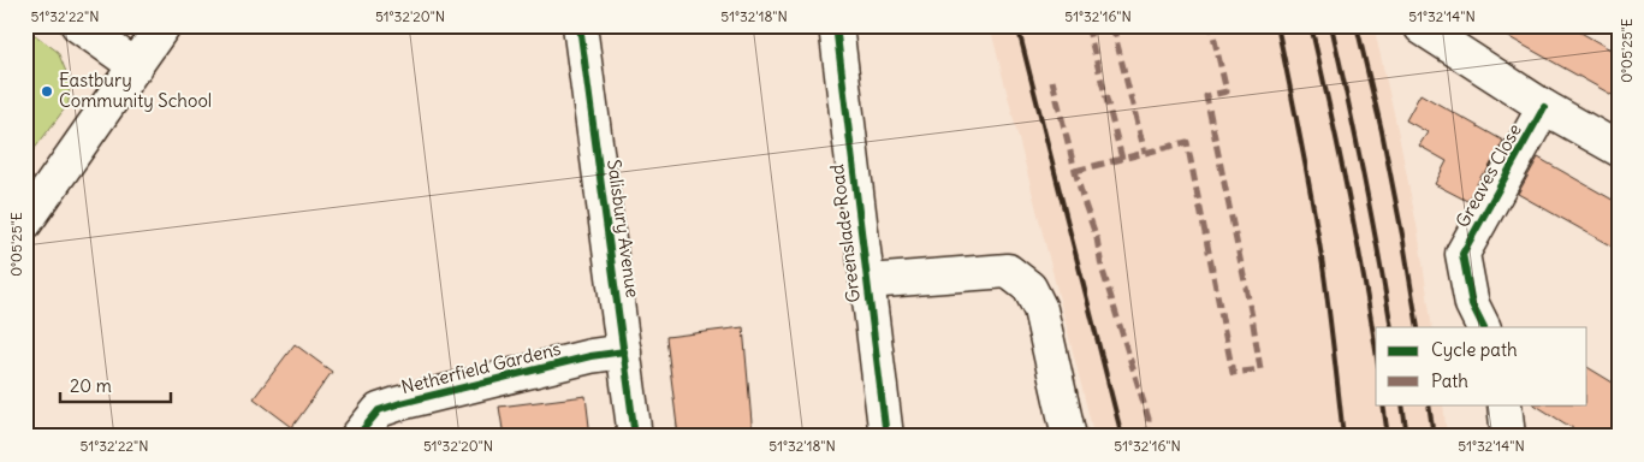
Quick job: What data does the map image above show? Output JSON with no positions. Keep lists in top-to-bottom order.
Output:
{
  "streets": {
    "street": [
      "Greaves Close",
      "Salisbury Avenue",
      "Greenslade Road",
      "Netherfield Gardens"
    ]
  },
  "crossings": [
    ["Salisbury Avenue", "Netherfield Gardens"]
  ],
  "places": ["Eastbury Community School"],
  "legend": ["Cycle path", "Path"],
  "scale_bar": "20 m",
  "coordinates": [
    "51°32'22\"N",
    "51°32'20\"N",
    "51°32'18\"N",
    "51°32'16\"N",
    "51°32'14\"N",
    "0°05'25\"E"
  ]
}
